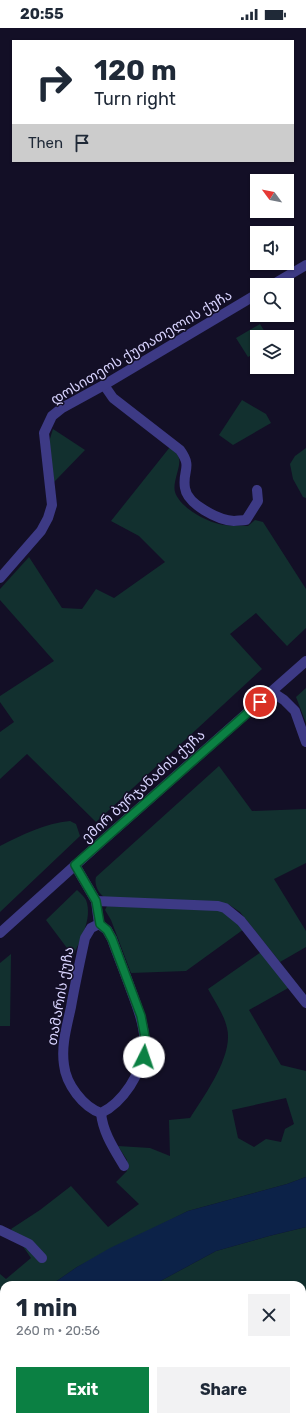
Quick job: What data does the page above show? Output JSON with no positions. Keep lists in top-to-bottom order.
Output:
{
  "streets": {
    "street": ["დოსითეოს ქუთათელის ქუჩა", "ემირ ბურჯანაძის ქუჩა", "თამარის ქუჩა"]
  },
  "north": "top left",
  "page": {
    "status": "20:55",
    "turn": ["120 m", "Turn right"],
    "then": "Then",
    "heading": ["1 min", "260 m · 20:56"],
    "buttons": ["Exit", "Share"]
  }
}
